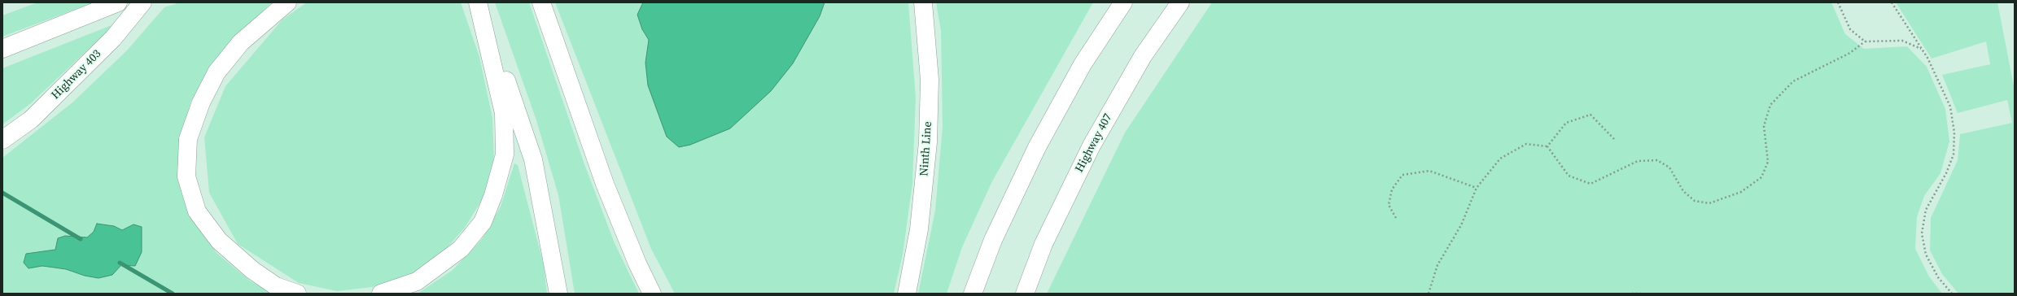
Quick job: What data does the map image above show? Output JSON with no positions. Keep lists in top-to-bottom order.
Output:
{
  "streets": {
    "main road": ["Highway 403", "Highway 407", "Ninth Line"]
  }
}
